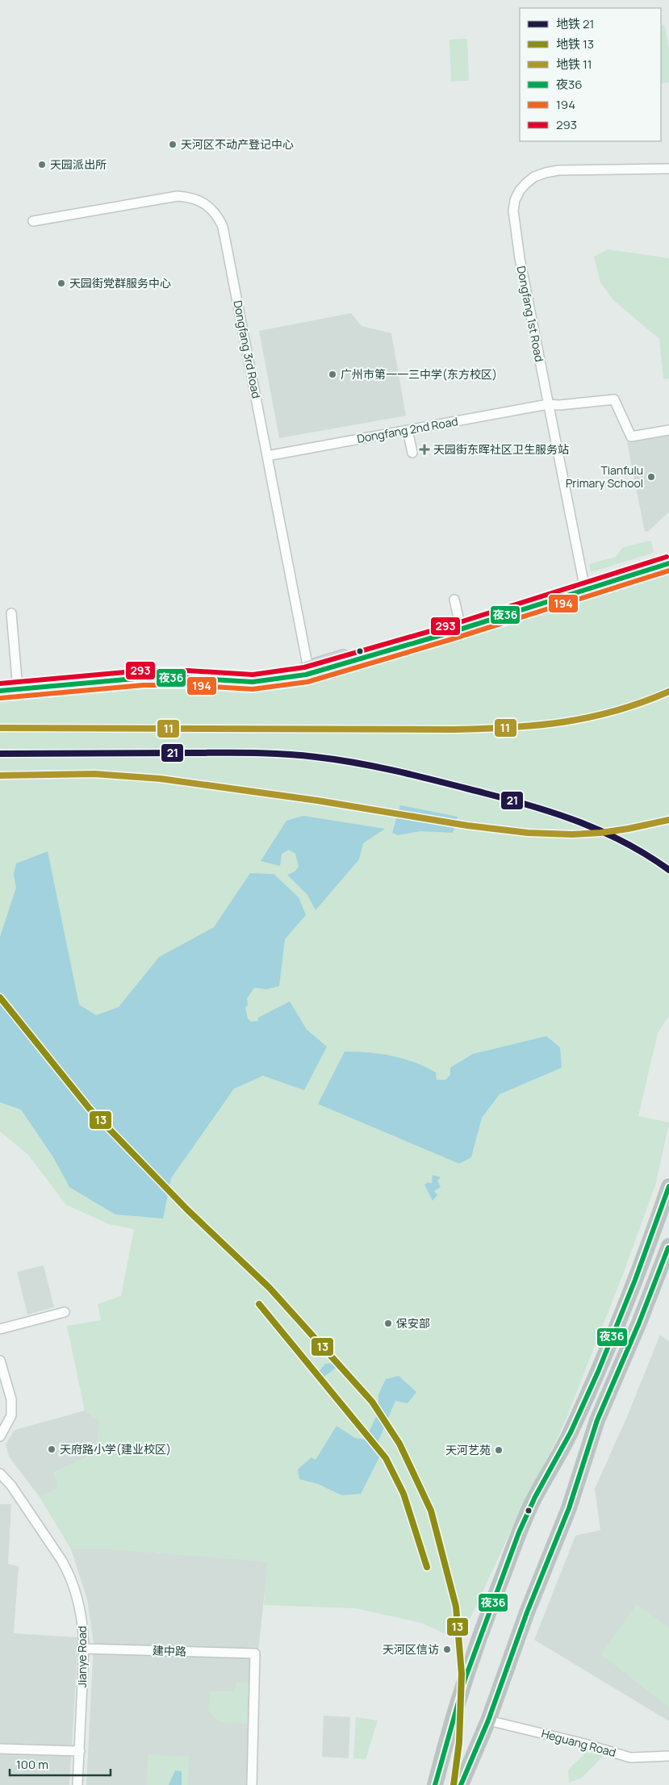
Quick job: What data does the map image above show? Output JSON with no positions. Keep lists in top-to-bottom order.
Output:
{
  "streets": {
    "street": [
      "Dongfang 1st Road",
      "Dongfang 3rd Road",
      "Dongfang 2nd Road",
      "建中路",
      "Jianye Road",
      "Heguang Road"
    ]
  },
  "crossings": [
    ["Dongfang 1st Road", "Dongfang 2nd Road"],
    ["Dongfang 3rd Road", "Dongfang 2nd Road"],
    ["建中路", "Jianye Road"]
  ],
  "places": {
    "other": [
      "天河区不动产登记中心",
      "天园派出所",
      "天园街党群服务中心",
      "广州市第一一三中学(东方校区)",
      "Tianfulu Primary School",
      "保安部",
      "天府路小学(建业校区)",
      "天河艺苑",
      "天河区信访"
    ],
    "health": ["天园街东晖社区卫生服务站"]
  },
  "lines": [
    "transit line 293",
    "transit line 夜36",
    "transit line 194",
    "metro line 11",
    "metro line 21",
    "metro line 13"
  ],
  "legend": [
    "地铁 21",
    "地铁 13",
    "地铁 11",
    "夜36",
    "194",
    "293"
  ],
  "scale_bar": "100 m"
}
